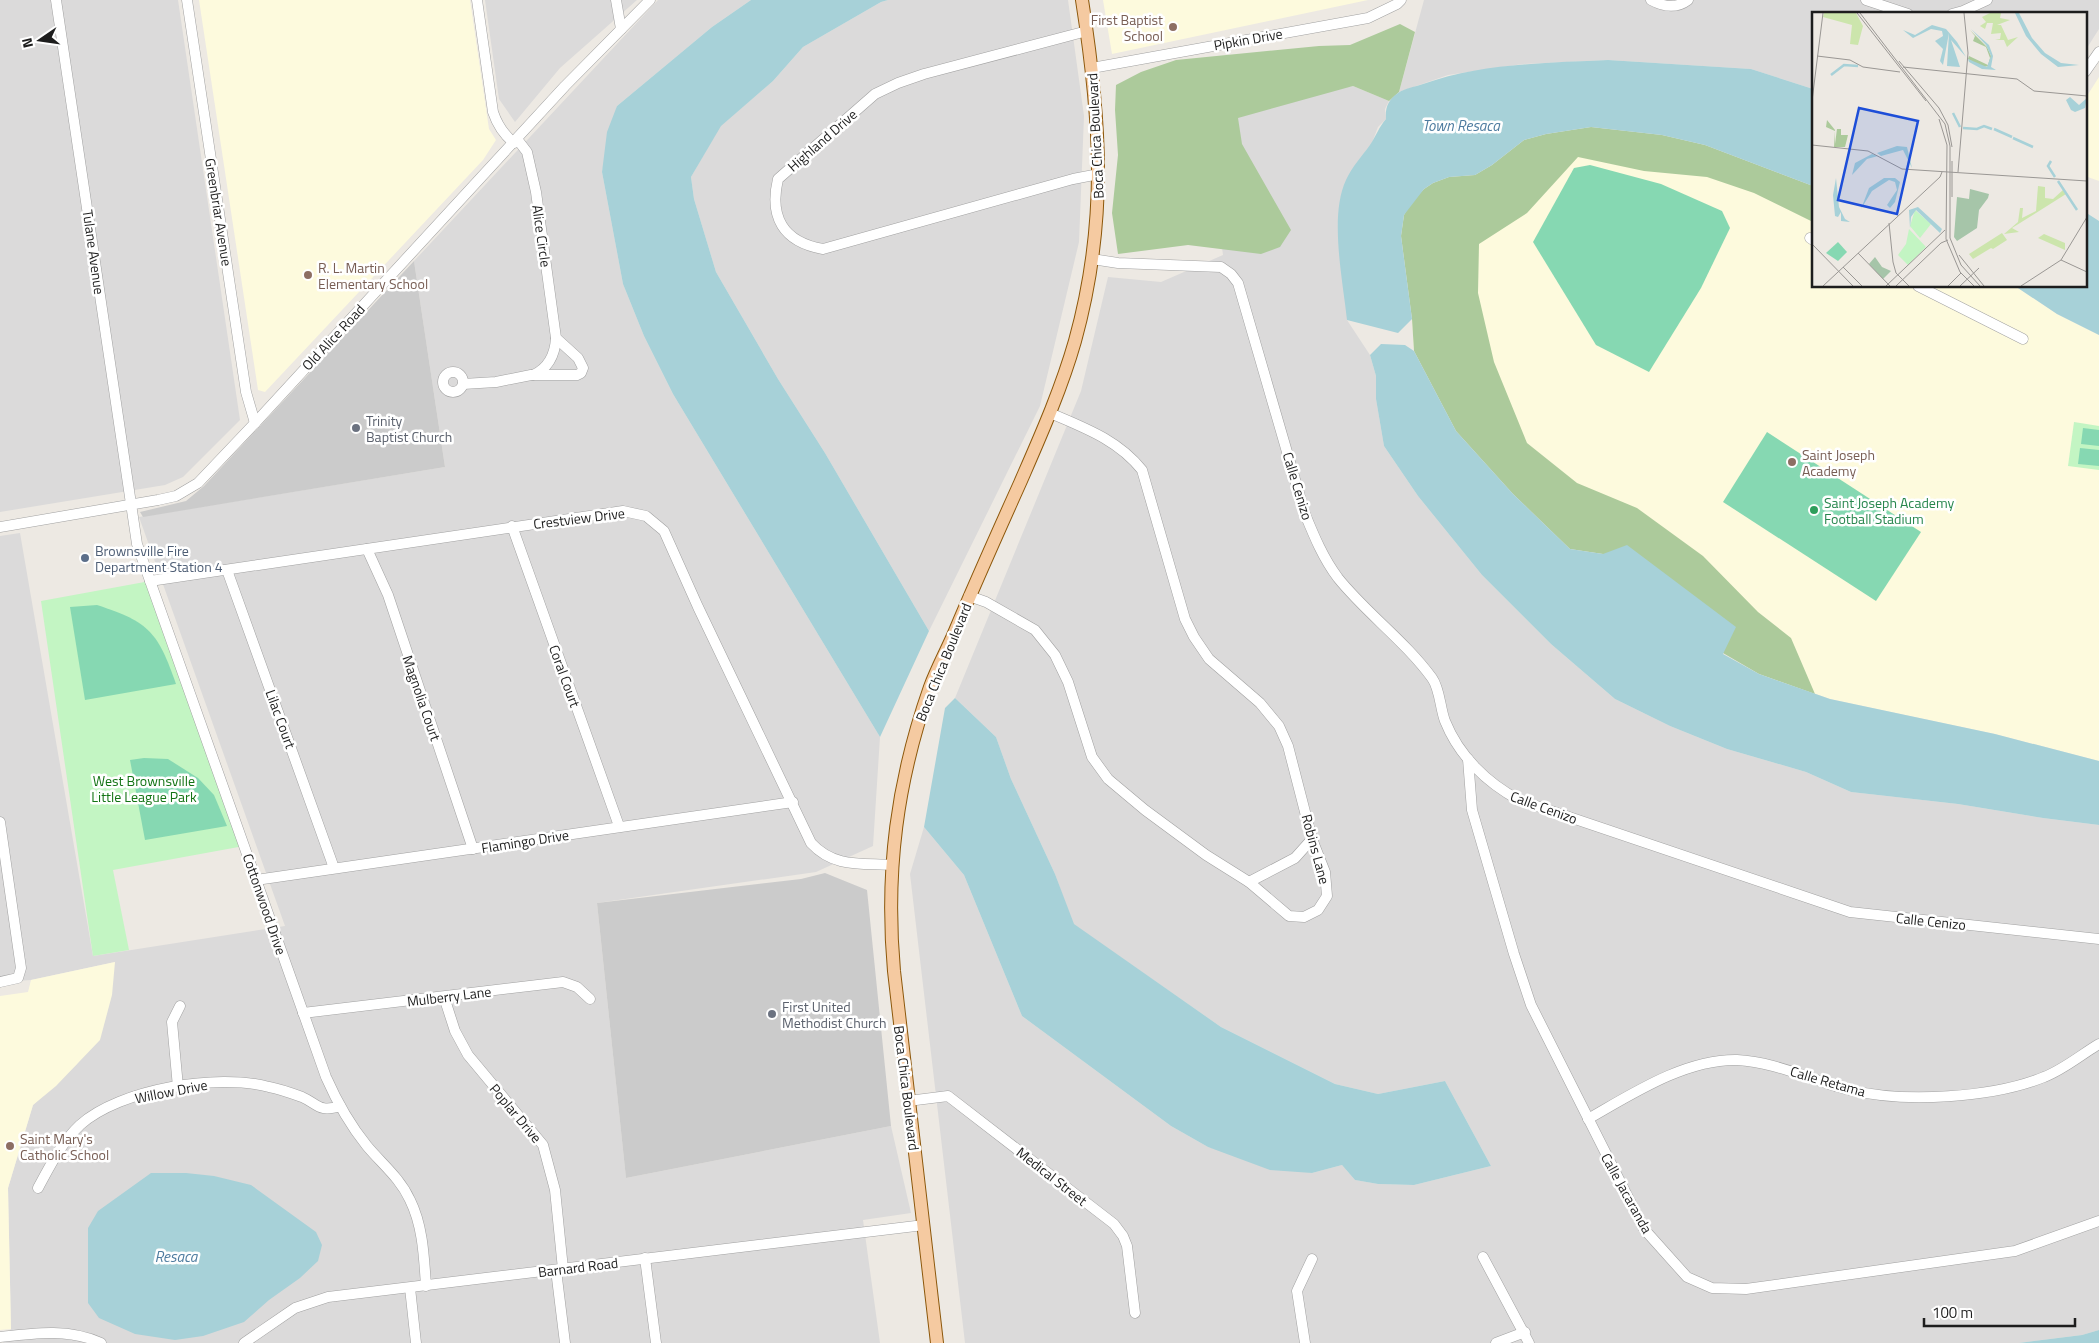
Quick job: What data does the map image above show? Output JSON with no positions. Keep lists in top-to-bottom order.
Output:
{
  "streets": {
    "main road": ["Boca Chica Boulevard"],
    "street": [
      "Pipkin Drive",
      "Highland Drive",
      "Greenbriar Avenue",
      "Alice Circle",
      "Tulane Avenue",
      "Old Alice Road",
      "Calle Cenizo",
      "Crestview Drive",
      "Coral Court",
      "Magnolia Court",
      "Lilac Court",
      "Flamingo Drive",
      "Robins Lane",
      "Cottonwood Drive",
      "Mulberry Lane",
      "Calle Retama",
      "Willow Drive",
      "Poplar Drive",
      "Medical Street",
      "Calle Jacaranda",
      "Barnard Road"
    ]
  },
  "crossings": [
    ["Pipkin Drive", "Boca Chica Boulevard"],
    ["Boca Chica Boulevard", "Highland Drive"],
    ["Boca Chica Boulevard", "Calle Cenizo"],
    ["Boca Chica Boulevard", "Crestview Drive"],
    ["Boca Chica Boulevard", "Robins Lane"],
    ["Boca Chica Boulevard", "Medical Street"],
    ["Boca Chica Boulevard", "Barnard Road"],
    ["Greenbriar Avenue", "Old Alice Road"],
    ["Alice Circle", "Old Alice Road"],
    ["Tulane Avenue", "Old Alice Road"],
    ["Tulane Avenue", "Cottonwood Drive"],
    ["Old Alice Road", "Cottonwood Drive"],
    ["Calle Cenizo", "Calle Jacaranda"],
    ["Crestview Drive", "Coral Court"],
    ["Crestview Drive", "Magnolia Court"],
    ["Crestview Drive", "Lilac Court"],
    ["Crestview Drive", "Flamingo Drive"],
    ["Crestview Drive", "Cottonwood Drive"],
    ["Coral Court", "Flamingo Drive"],
    ["Magnolia Court", "Flamingo Drive"],
    ["Lilac Court", "Flamingo Drive"],
    ["Flamingo Drive", "Cottonwood Drive"],
    ["Cottonwood Drive", "Mulberry Lane"],
    ["Cottonwood Drive", "Willow Drive"],
    ["Cottonwood Drive", "Barnard Road"],
    ["Mulberry Lane", "Poplar Drive"],
    ["Calle Retama", "Calle Jacaranda"],
    ["Poplar Drive", "Barnard Road"]
  ],
  "water": ["Town Resaca", "Resaca"],
  "parks": ["West Brownsville Little League Park"],
  "places": [
    "First Baptist School",
    "R. L. Martin Elementary School",
    "Trinity Baptist Church",
    "Saint Joseph Academy",
    "Saint Joseph Academy Football Stadium",
    "Brownsville Fire Department Station 4",
    "First United Methodist Church",
    "Saint Mary's Catholic School"
  ],
  "scale_bar": "100 m",
  "north": "left"
}
